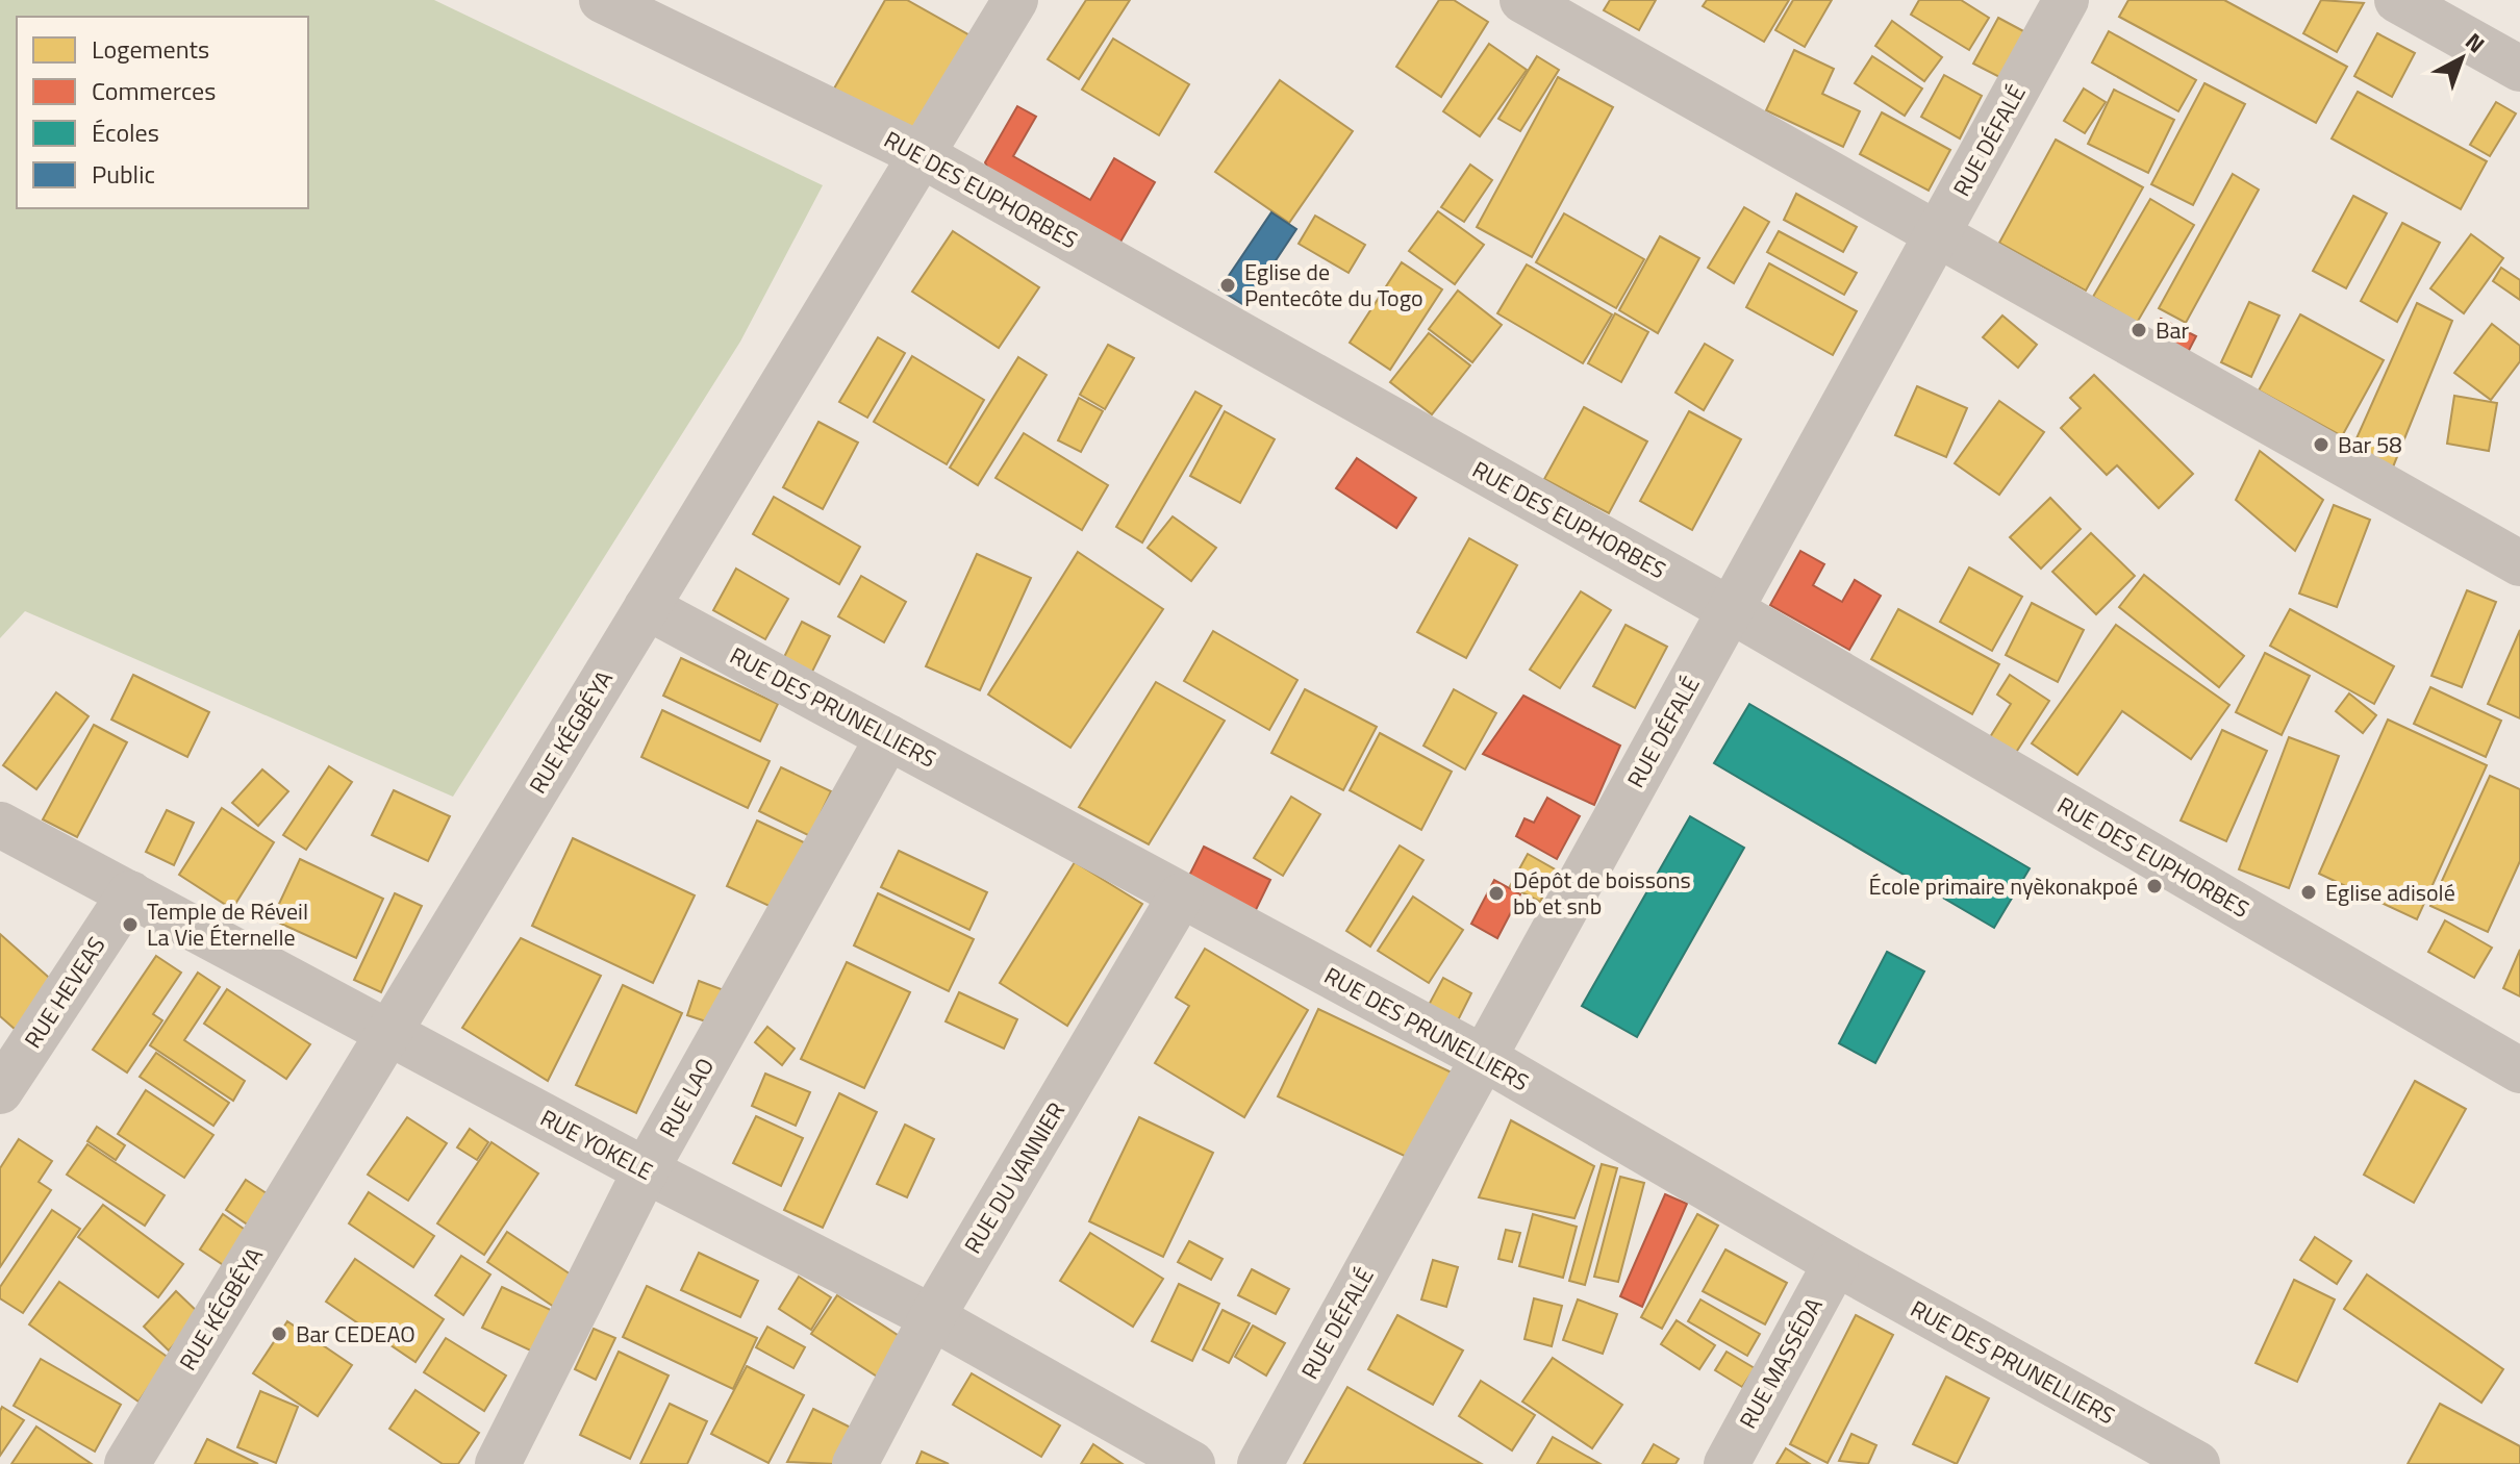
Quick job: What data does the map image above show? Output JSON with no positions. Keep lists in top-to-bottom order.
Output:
{
  "streets": {
    "street": [
      "RUE DÉFALÉ",
      "RUE DES EUPHORBES",
      "RUE DES PRUNELLIERS",
      "RUE KÉGBÉYA",
      "RUE HEVEAS",
      "RUE LAO",
      "RUE YOKELE",
      "RUE DU VANNIER",
      "RUE MASSÉDA"
    ]
  },
  "crossings": [
    ["RUE DÉFALÉ", "RUE DES EUPHORBES"],
    ["RUE DÉFALÉ", "RUE DES PRUNELLIERS"],
    ["RUE DES EUPHORBES", "RUE KÉGBÉYA"],
    ["RUE DES PRUNELLIERS", "RUE KÉGBÉYA"],
    ["RUE DES PRUNELLIERS", "RUE LAO"],
    ["RUE DES PRUNELLIERS", "RUE DU VANNIER"],
    ["RUE DES PRUNELLIERS", "RUE MASSÉDA"],
    ["RUE KÉGBÉYA", "RUE YOKELE"],
    ["RUE HEVEAS", "RUE YOKELE"],
    ["RUE LAO", "RUE YOKELE"],
    ["RUE YOKELE", "RUE DU VANNIER"]
  ],
  "places": [
    "Eglise de Pentecôte du Togo",
    "Bar",
    "Bar 58",
    "École primaire nyèkonakpoé",
    "Eglise adisolé",
    "Dépôt de boissons bb et snb",
    "Temple de Réveil La Vie Éternelle",
    "Bar CEDEAO"
  ],
  "legend": [
    "Logements",
    "Commerces",
    "Écoles",
    "Public"
  ],
  "north": "top right"
}
